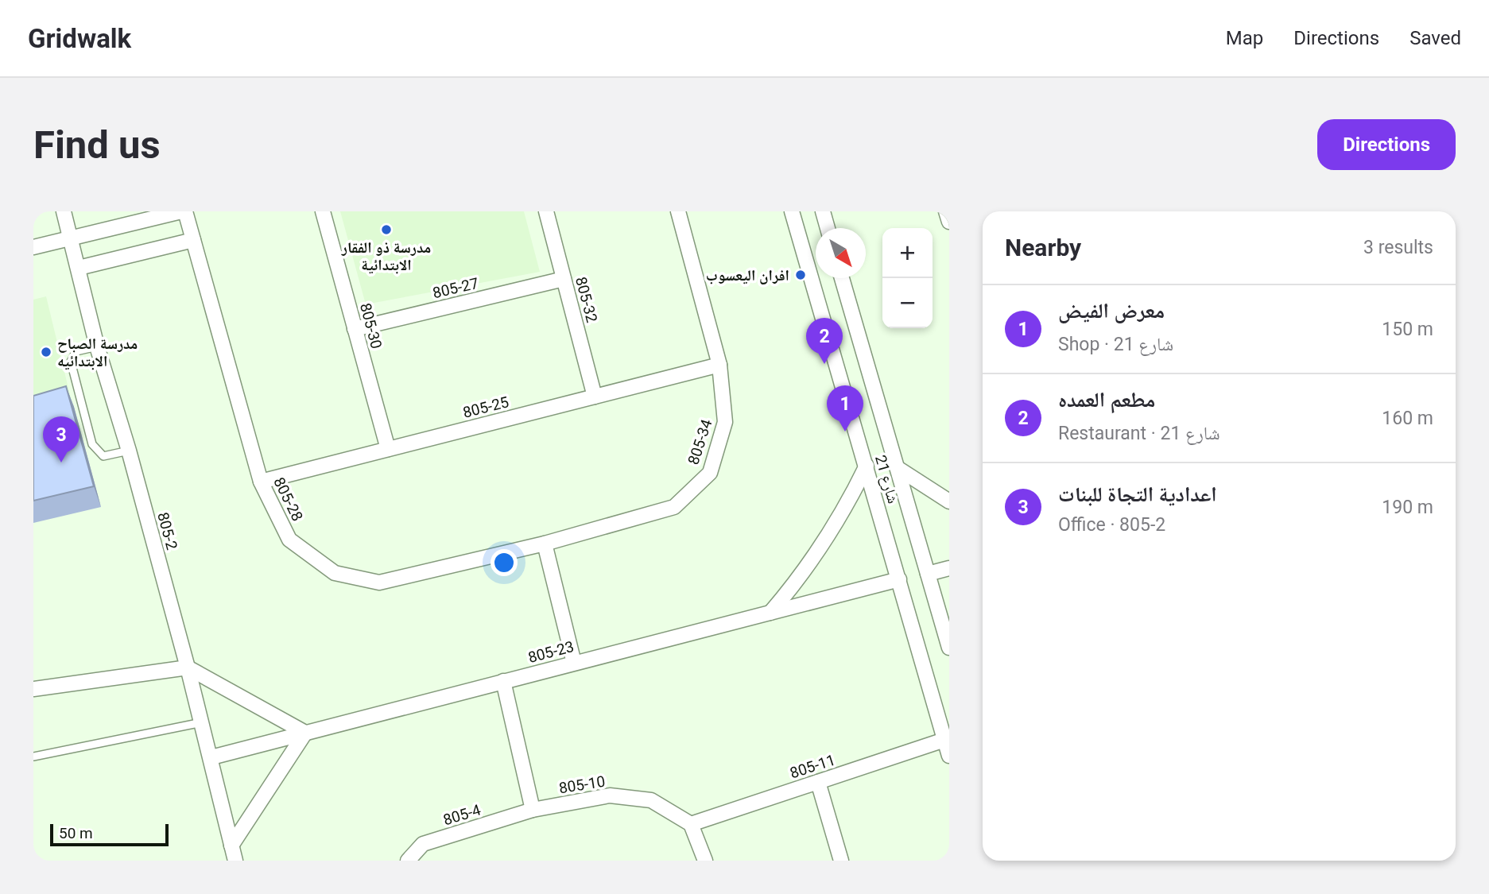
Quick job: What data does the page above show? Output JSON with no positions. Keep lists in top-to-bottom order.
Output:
{
  "streets": {
    "street": [
      "805-27",
      "805-32",
      "805-30",
      "805-25",
      "805-34",
      "شارع 21",
      "805-28",
      "805-2",
      "805-23",
      "805-11",
      "805-10",
      "805-4"
    ]
  },
  "crossings": [
    ["805-27", "805-32"],
    ["805-27", "805-30"],
    ["805-32", "805-25"],
    ["805-30", "805-25"],
    ["805-25", "805-34"],
    ["805-25", "805-28"],
    ["805-34", "805-28"],
    ["شارع 21", "805-23"],
    ["شارع 21", "805-11"],
    ["805-2", "805-23"],
    ["805-11", "805-10"],
    ["805-10", "805-4"]
  ],
  "places": ["مدرسة ذو الفقار الابتدائية", "افران اليعسوب", "مدرسة الصباح الابتدائيه"],
  "scale_bar": "50 m",
  "north": "bottom right",
  "page": {
    "header": "Gridwalk",
    "nav": ["Map", "Directions", "Saved"],
    "buttons": "Directions",
    "title": "Find us",
    "heading": ["Nearby", "3 results"],
    "map_buttons": ["+", "−"],
    "list": [
      {
        "mark": "1",
        "name": "معرض الفيض",
        "note": "Shop · شارع 21",
        "value": "150 m"
      },
      {
        "mark": "2",
        "name": "مطعم العمده",
        "note": "Restaurant · شارع 21",
        "value": "160 m"
      },
      {
        "mark": "3",
        "name": "اعدادية التجاة للبنات",
        "note": "Office · 805-2",
        "value": "190 m"
      }
    ],
    "pins": ["2", "1", "3"],
    "scale": "50 m"
  }
}
